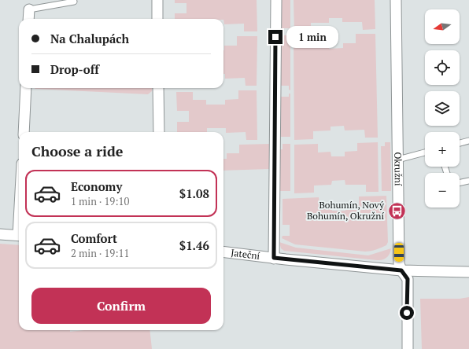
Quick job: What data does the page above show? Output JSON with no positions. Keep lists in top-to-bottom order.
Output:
{
  "streets": {
    "street": ["Okružní", "Jateční"]
  },
  "crossings": [
    ["Okružní", "Jateční"]
  ],
  "places": {
    "bus stop": ["Bohumín, Nový Bohumín, Okružní"]
  },
  "north": "left",
  "page": {
    "map_buttons": ["+", "−"],
    "banner": ["Na Chalupách", "Drop-off"],
    "bubble": "1 min",
    "heading": "Choose a ride",
    "list": [
      {
        "name": "Economy",
        "note": "1 min · 19:10",
        "value": "$1.08"
      },
      {
        "name": "Comfort",
        "note": "2 min · 19:11",
        "value": "$1.46"
      }
    ],
    "buttons": "Confirm"
  }
}
